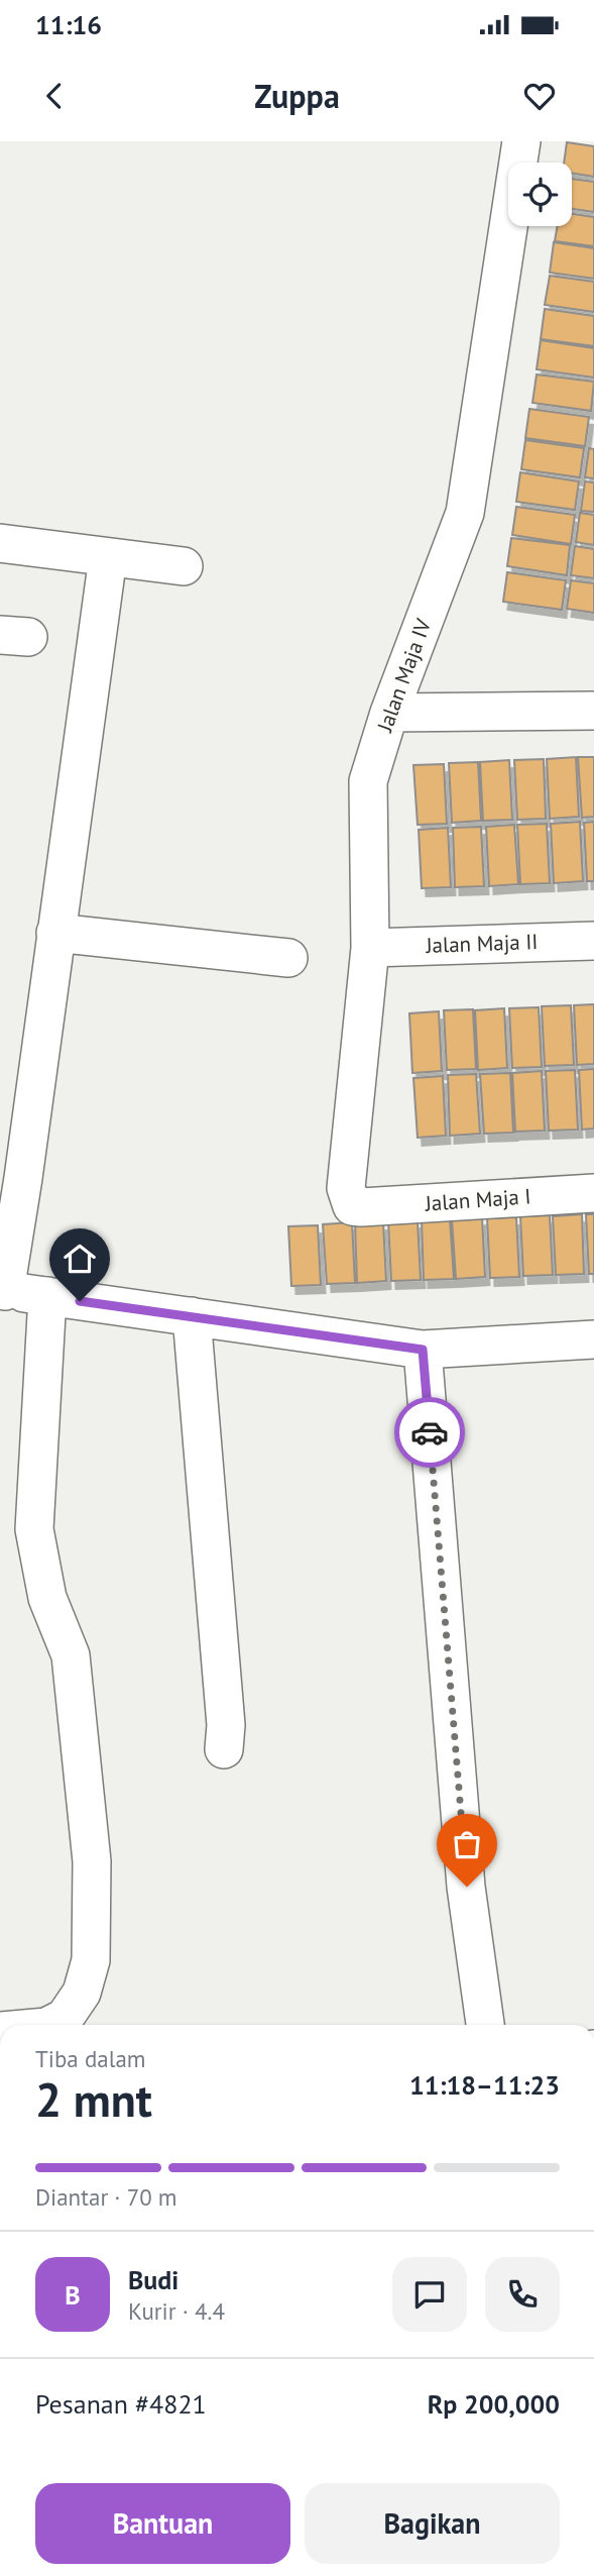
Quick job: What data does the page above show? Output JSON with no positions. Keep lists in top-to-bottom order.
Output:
{
  "streets": {
    "street": ["Jalan Maja IV", "Jalan Maja II", "Jalan Maja I"]
  },
  "crossings": [
    ["Jalan Maja IV", "Jalan Maja II"],
    ["Jalan Maja IV", "Jalan Maja I"]
  ],
  "page": {
    "status": "11:16",
    "header": "Zuppa",
    "heading": ["2 mnt", "Tiba dalam", "11:18–11:23"],
    "panel": [
      "Budi",
      "Kurir · 4.4",
      "Pesanan #4821",
      "Rp 200,000"
    ],
    "bar": "Diantar · 70 m",
    "round": "B",
    "buttons": ["Bantuan", "Bagikan"]
  }
}
